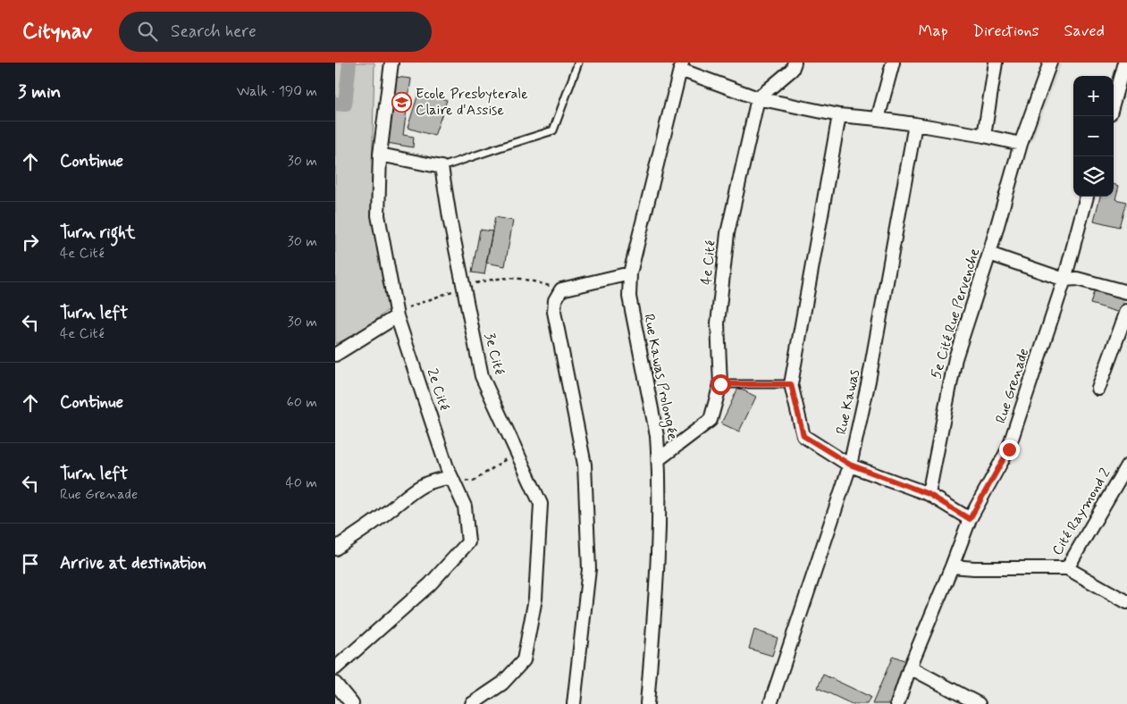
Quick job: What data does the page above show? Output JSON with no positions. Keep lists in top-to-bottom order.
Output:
{
  "streets": {
    "street": [
      "4e Cité",
      "5e Cité Rue Pervenche",
      "3e Cité",
      "Rue Kawas Prolongée",
      "Rue Grenade",
      "2e Cité",
      "Rue Kawas",
      "Cité Raymond 2"
    ]
  },
  "crossings": [
    ["4e Cité", "Rue Kawas Prolongée"],
    ["Rue Grenade", "Cité Raymond 2"]
  ],
  "places": {
    "school or university": ["Ecole Presbyterale Claire d'Assise"]
  },
  "page": {
    "header": "Citynav",
    "search": "Search here",
    "nav": ["Map", "Directions", "Saved"],
    "heading": ["3 min", "Walk · 190 m"],
    "map_buttons": ["+", "−"],
    "list": [
      ["Continue", "30 m"],
      ["Turn right", "4e Cité", "30 m"],
      ["Turn left", "4e Cité", "30 m"],
      ["Continue", "60 m"],
      ["Turn left", "Rue Grenade", "40 m"],
      "Arrive at destination"
    ]
  }
}
